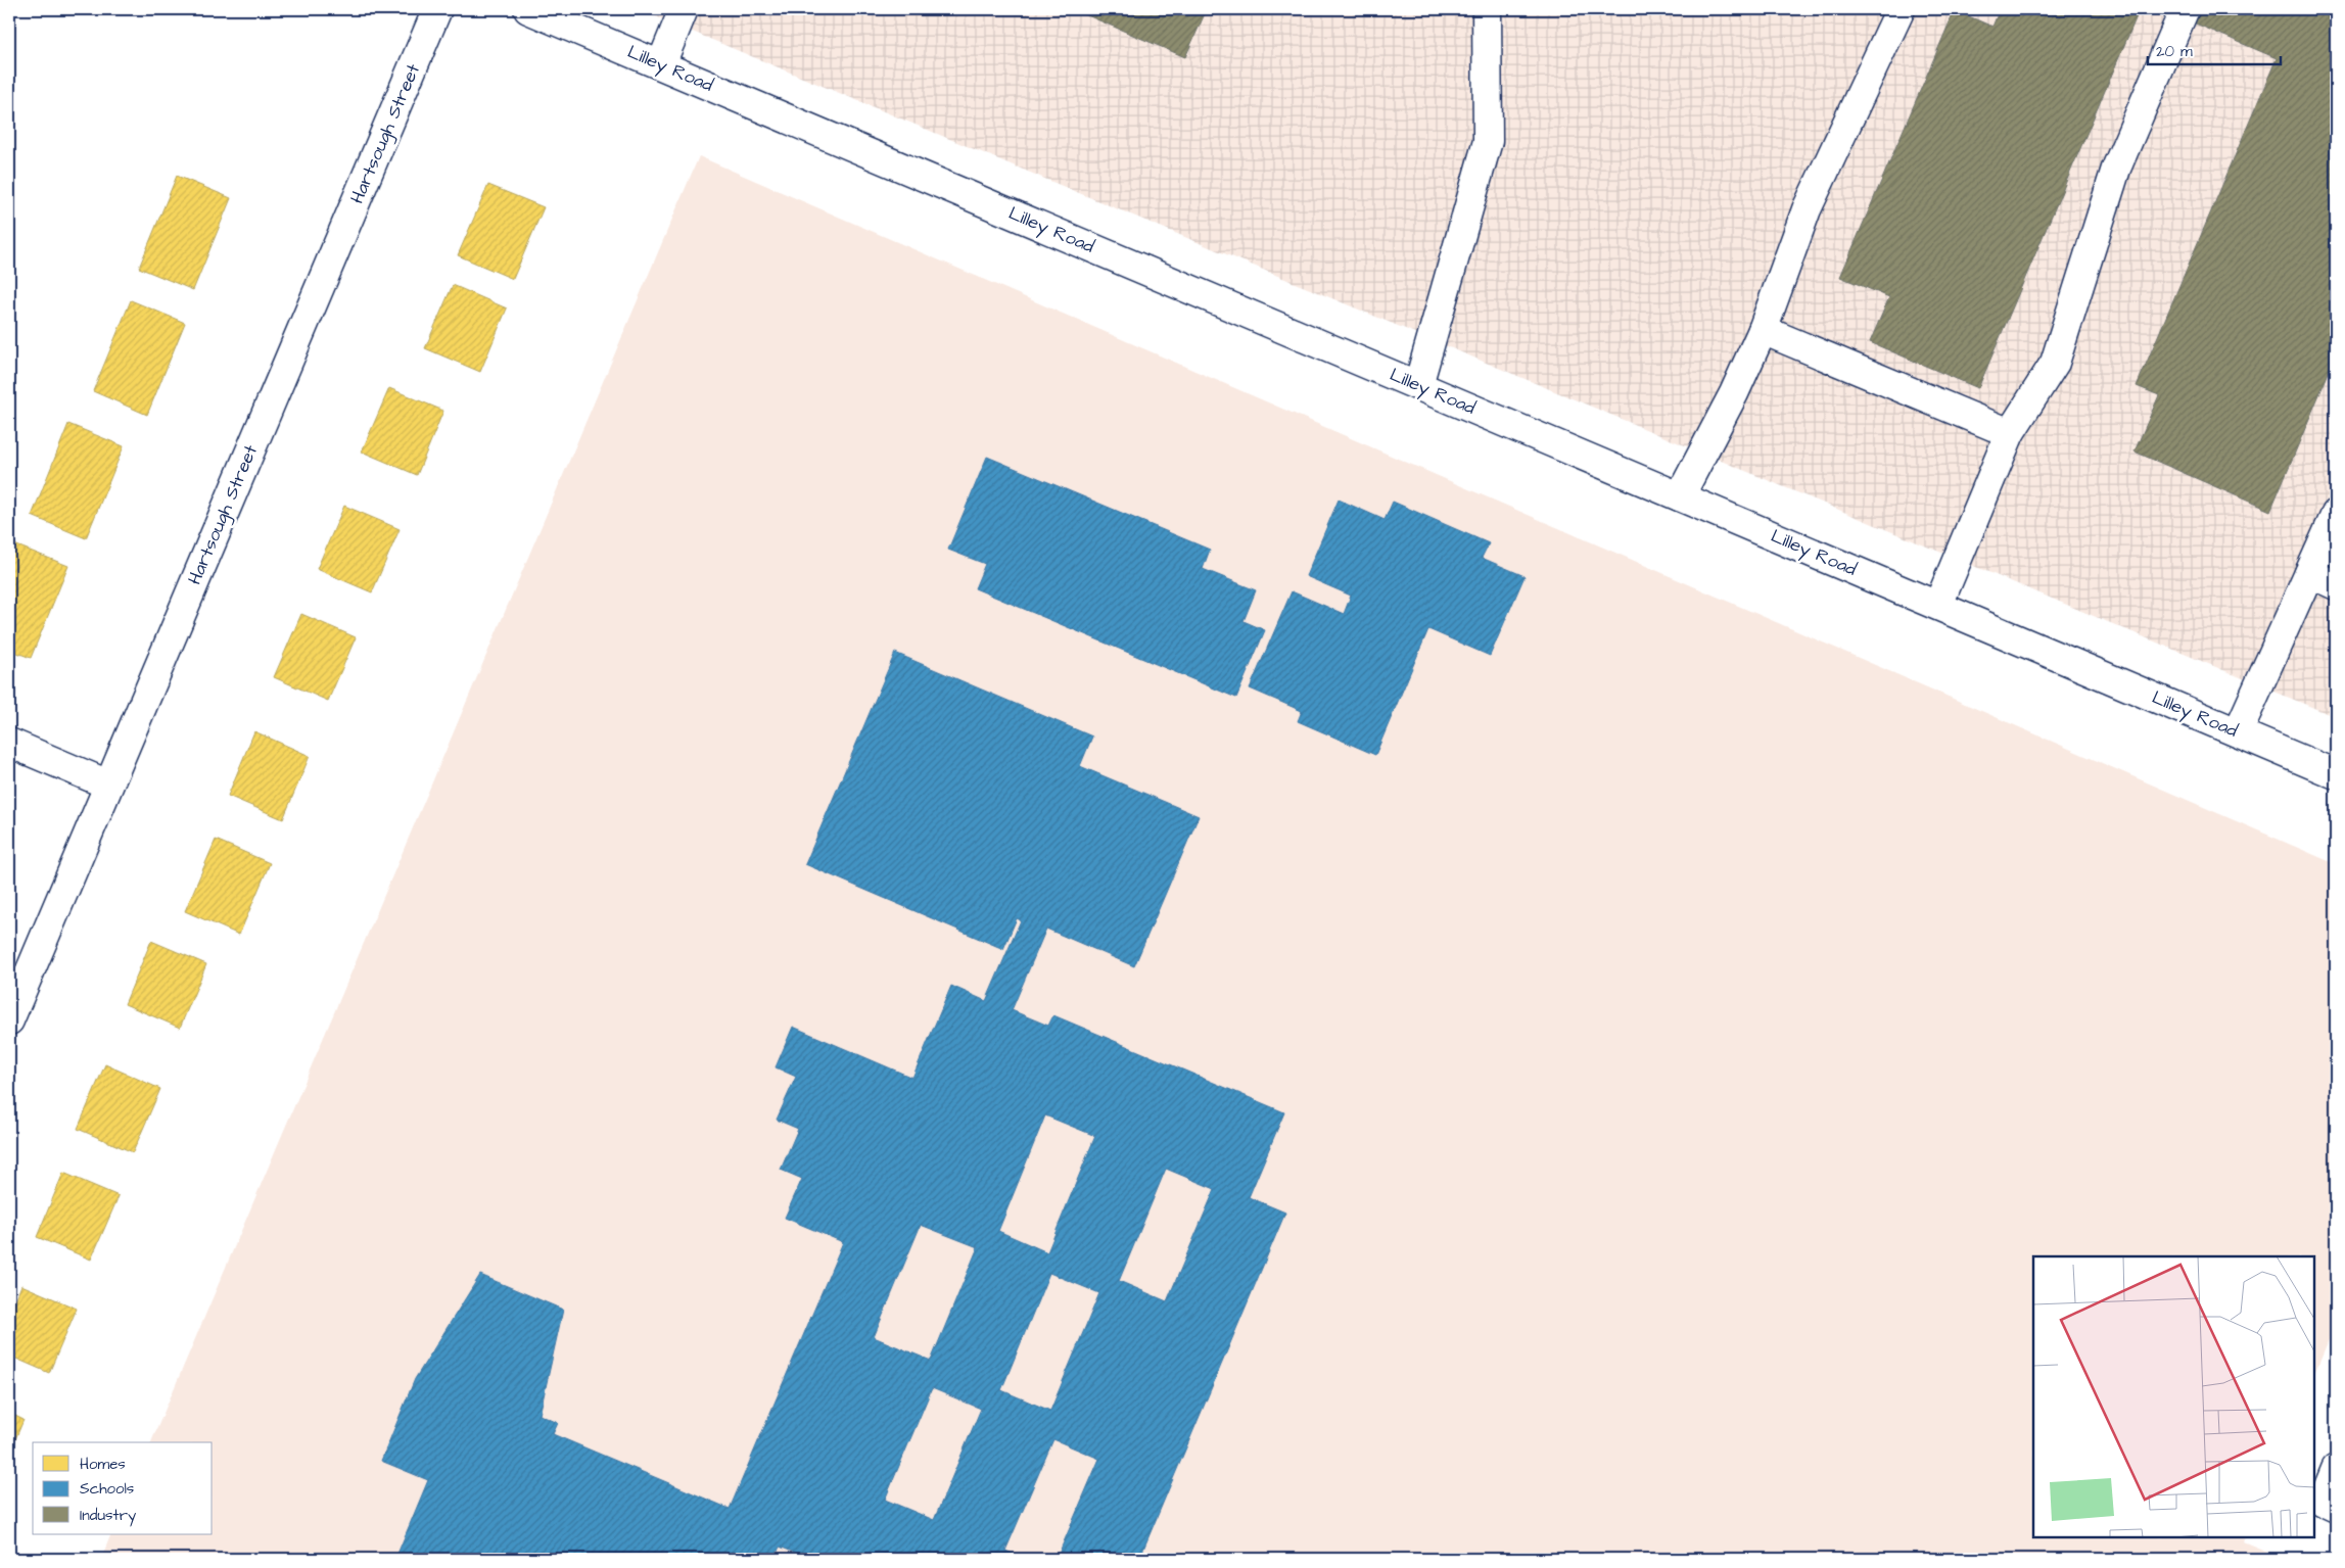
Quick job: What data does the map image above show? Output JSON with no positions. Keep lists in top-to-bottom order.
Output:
{
  "streets": {
    "street": ["Lilley Road", "Hartsough Street"]
  },
  "legend": ["Homes", "Schools", "Industry"],
  "scale_bar": "20 m"
}
